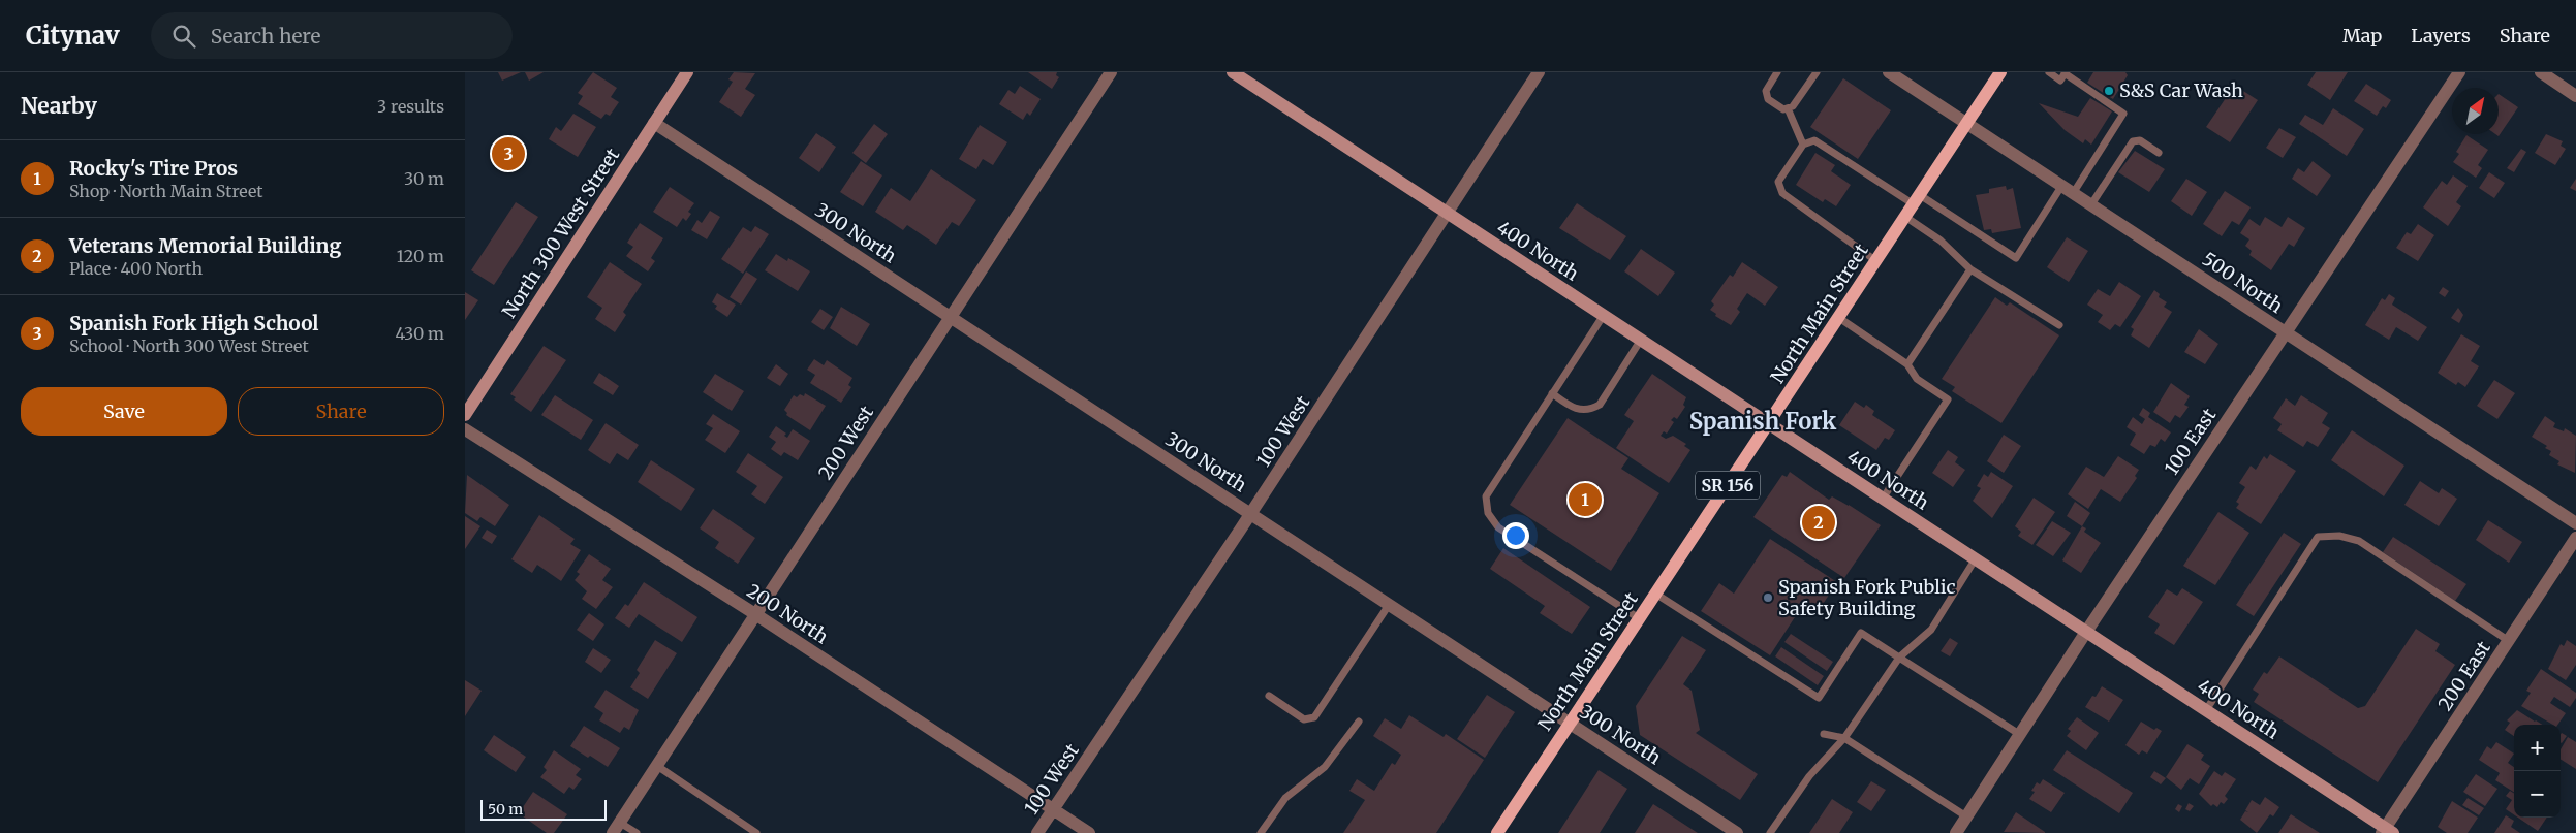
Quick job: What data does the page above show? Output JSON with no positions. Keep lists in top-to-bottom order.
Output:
{
  "streets": {
    "main road": [
      "North 300 West Street",
      "400 North",
      "North Main Street",
      "SR 156"
    ],
    "street": [
      "300 North",
      "500 North",
      "100 West",
      "100 East",
      "200 West",
      "200 North",
      "200 East"
    ]
  },
  "crossings": [
    ["North 300 West Street", "300 North"],
    ["300 North", "North Main Street"],
    ["300 North", "100 West"],
    ["300 North", "200 West"],
    ["400 North", "North Main Street"],
    ["400 North", "100 West"],
    ["400 North", "100 East"],
    ["400 North", "200 East"],
    ["500 North", "North Main Street"],
    ["500 North", "100 East"],
    ["100 West", "200 North"],
    ["200 West", "200 North"]
  ],
  "districts": ["Spanish Fork"],
  "places": ["S&S Car Wash", "Spanish Fork Public Safety Building"],
  "scale_bar": "50 m",
  "north": "top right",
  "page": {
    "header": "Citynav",
    "search": "Search here",
    "nav": ["Map", "Layers", "Share"],
    "heading": ["Nearby", "3 results"],
    "pins": ["3", "1", "2"],
    "list": [
      {
        "mark": "1",
        "name": "Rocky's Tire Pros",
        "note": "Shop · North Main Street",
        "value": "30 m"
      },
      {
        "mark": "2",
        "name": "Veterans Memorial Building",
        "note": "Place · 400 North",
        "value": "120 m"
      },
      {
        "mark": "3",
        "name": "Spanish Fork High School",
        "note": "School · North 300 West Street",
        "value": "430 m"
      }
    ],
    "buttons": ["Save", "Share"],
    "map_buttons": ["+", "−"],
    "scale": "50 m"
  }
}
